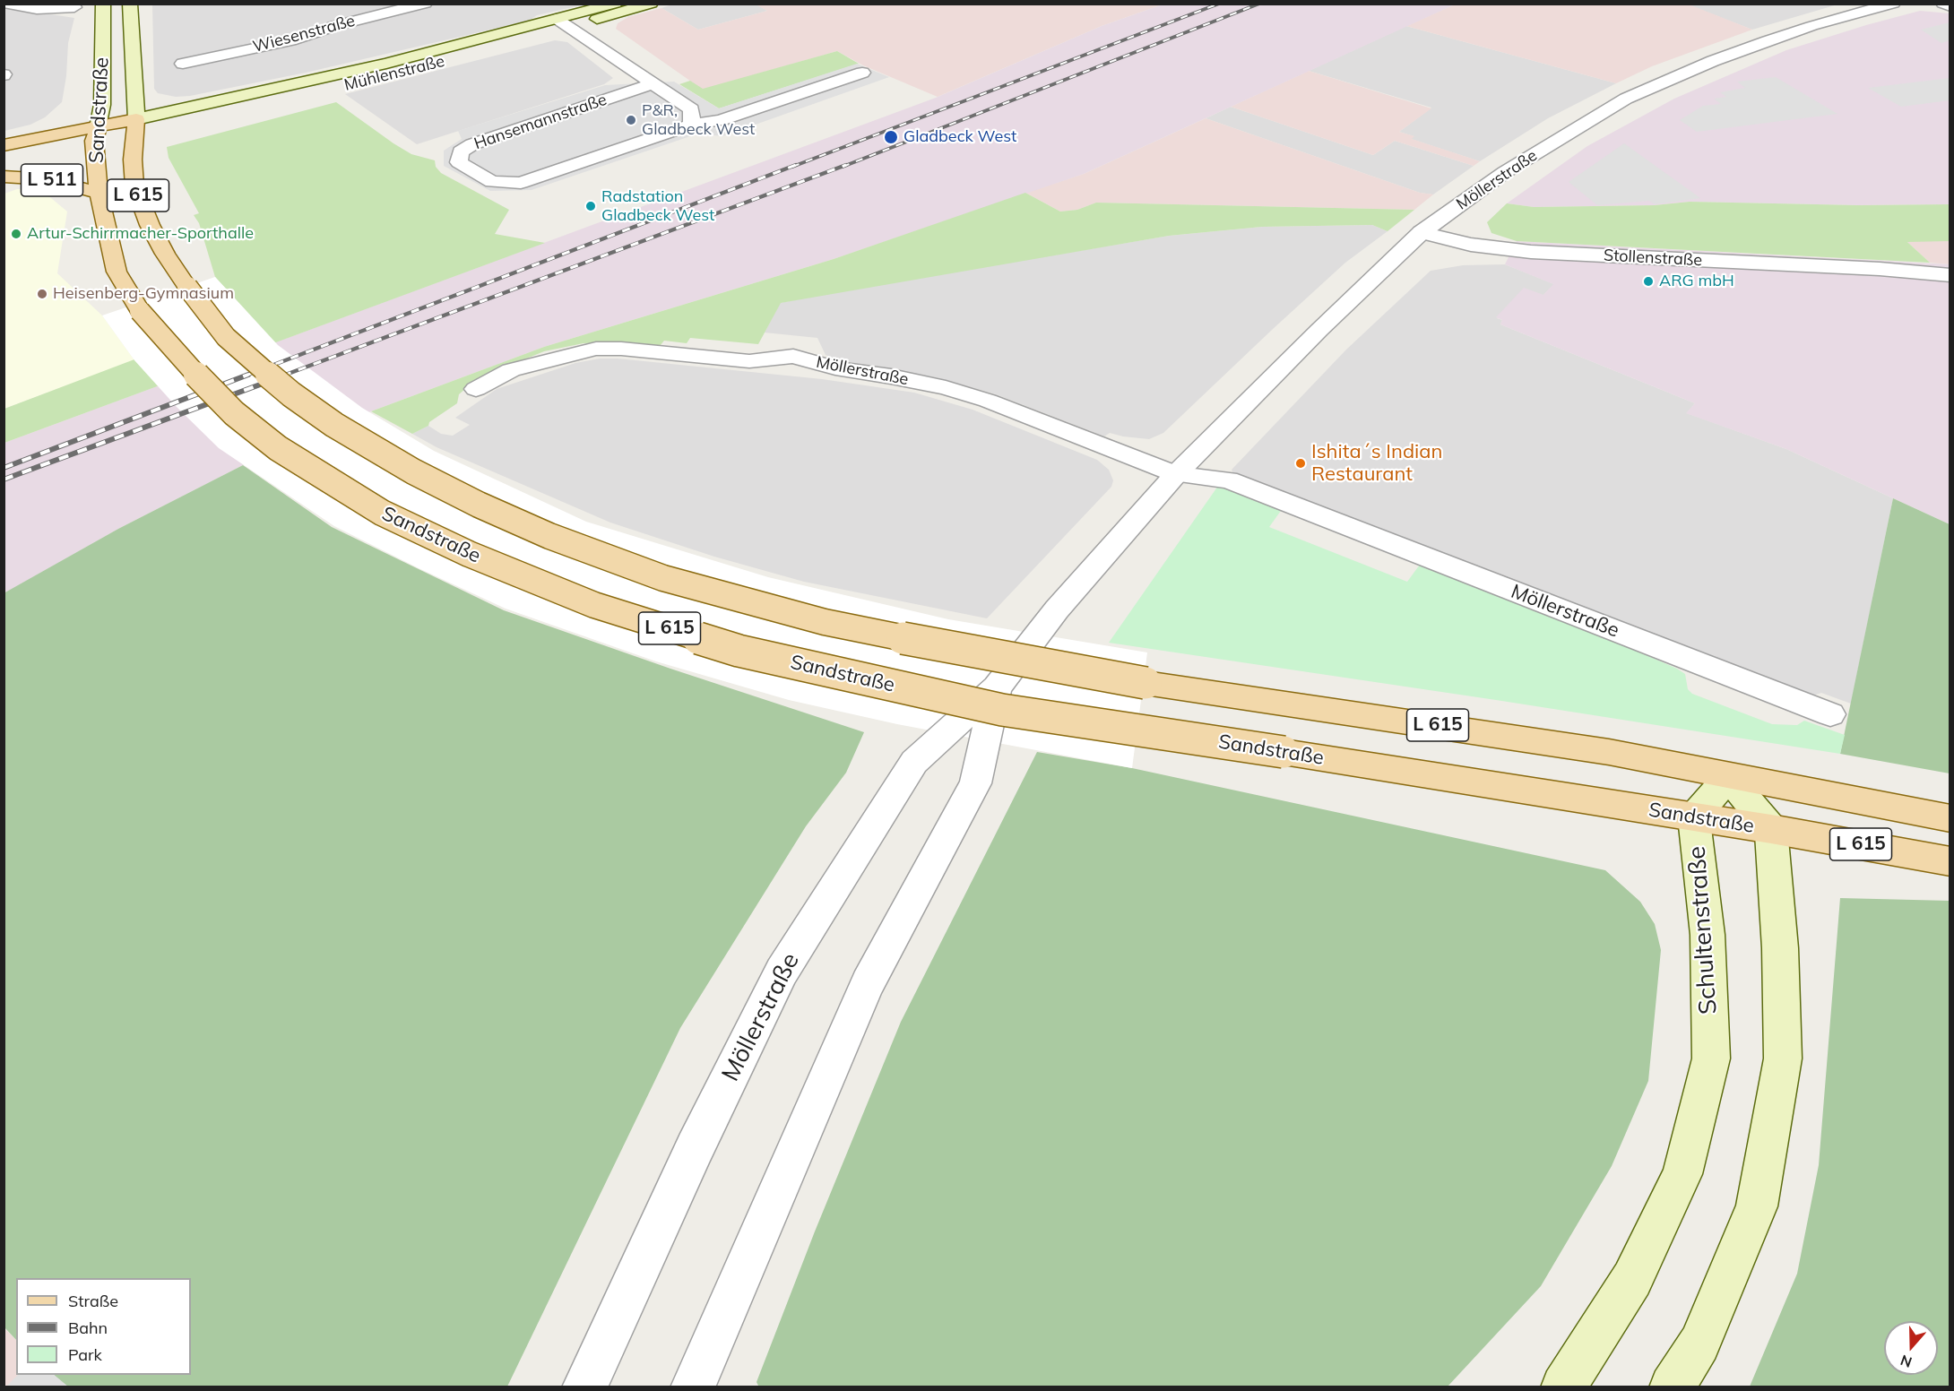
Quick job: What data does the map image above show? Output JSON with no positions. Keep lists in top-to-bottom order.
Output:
{
  "streets": {
    "main road": [
      "Mühlenstraße",
      "Sandstraße",
      "L 511",
      "L 615",
      "Schultenstraße"
    ],
    "street": [
      "Wiesenstraße",
      "Hansemannstraße",
      "Möllerstraße",
      "Stollenstraße"
    ]
  },
  "crossings": [
    ["Mühlenstraße", "Sandstraße"],
    ["Mühlenstraße", "L 511"],
    ["Sandstraße", "L 511"],
    ["Sandstraße", "Schultenstraße"],
    ["Möllerstraße", "Stollenstraße"]
  ],
  "places": [
    "P&R, Gladbeck West",
    "Gladbeck West",
    "Radstation Gladbeck West",
    "Artur-Schirrmacher-Sporthalle",
    "ARG mbH",
    "Heisenberg-Gymnasium",
    "Ishita´s Indian Restaurant"
  ],
  "legend": ["Straße", "Bahn", "Park"],
  "north": "bottom"
}
